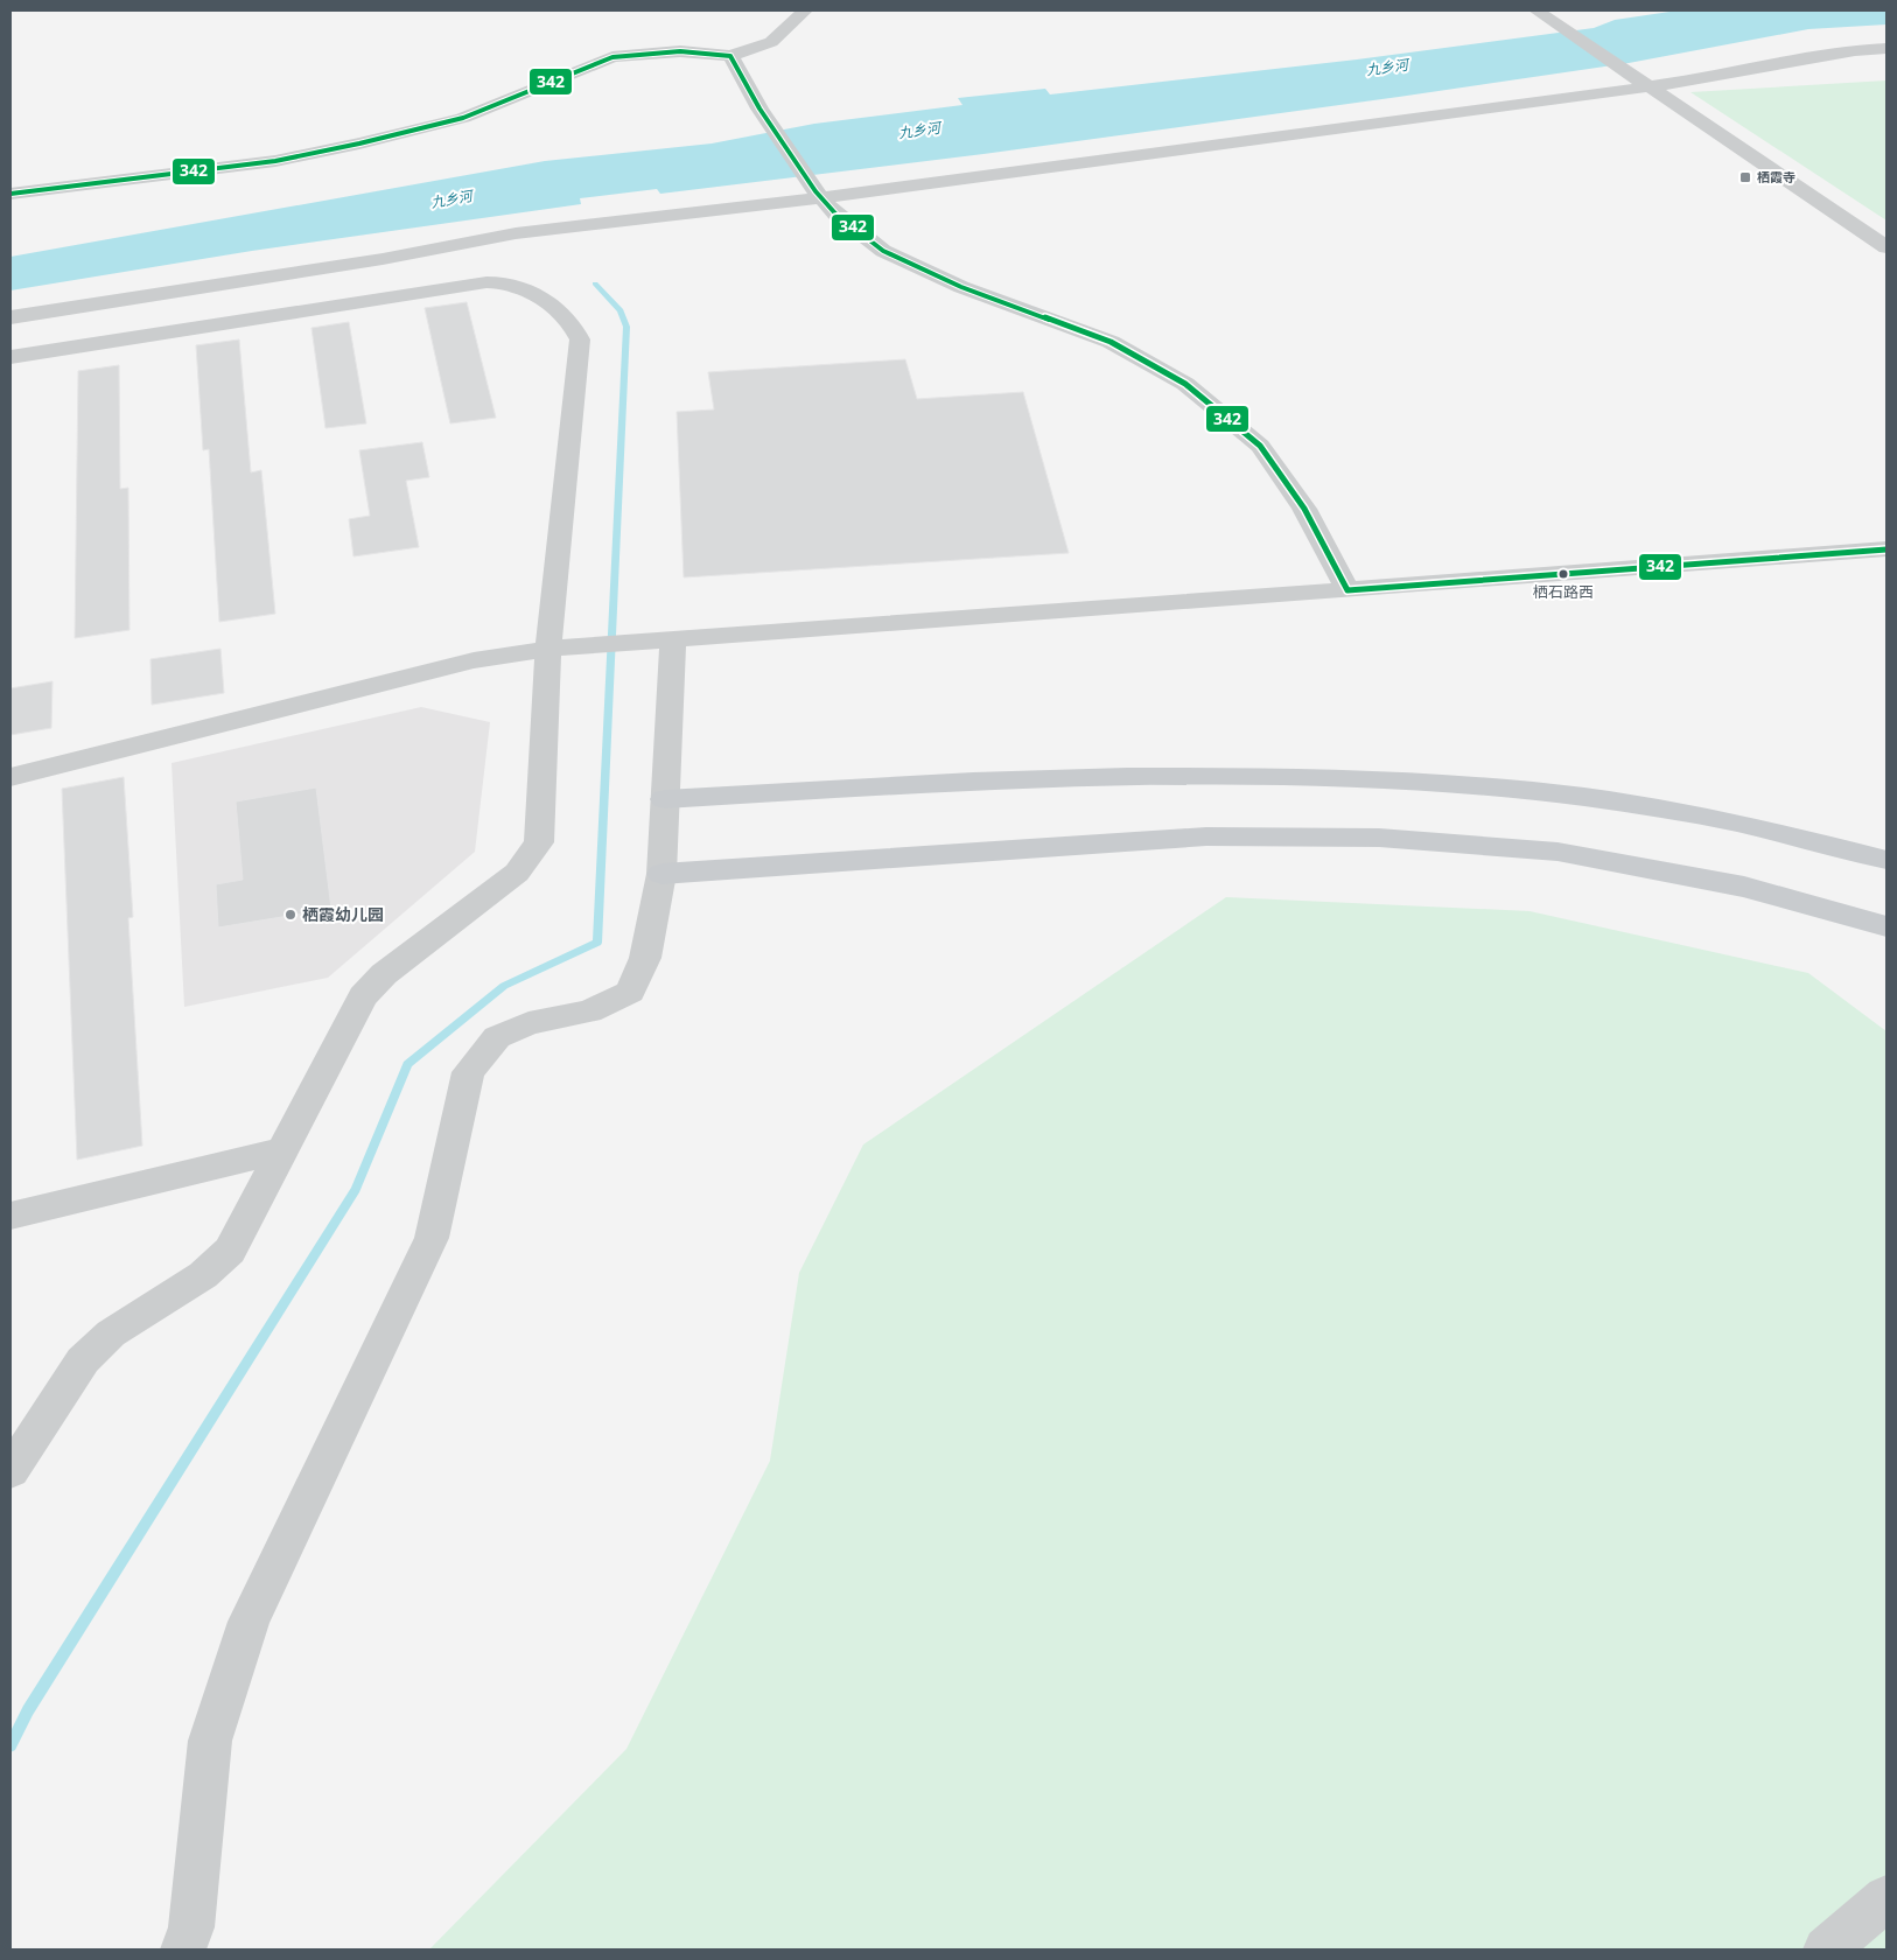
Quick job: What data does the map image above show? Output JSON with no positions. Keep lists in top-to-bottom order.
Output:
{
  "water": ["九乡河"],
  "places": {
    "transit": ["栖霞寺"],
    "other": ["栖石路西", "栖霞幼儿园"]
  },
  "lines": ["transit line 342"]
}
